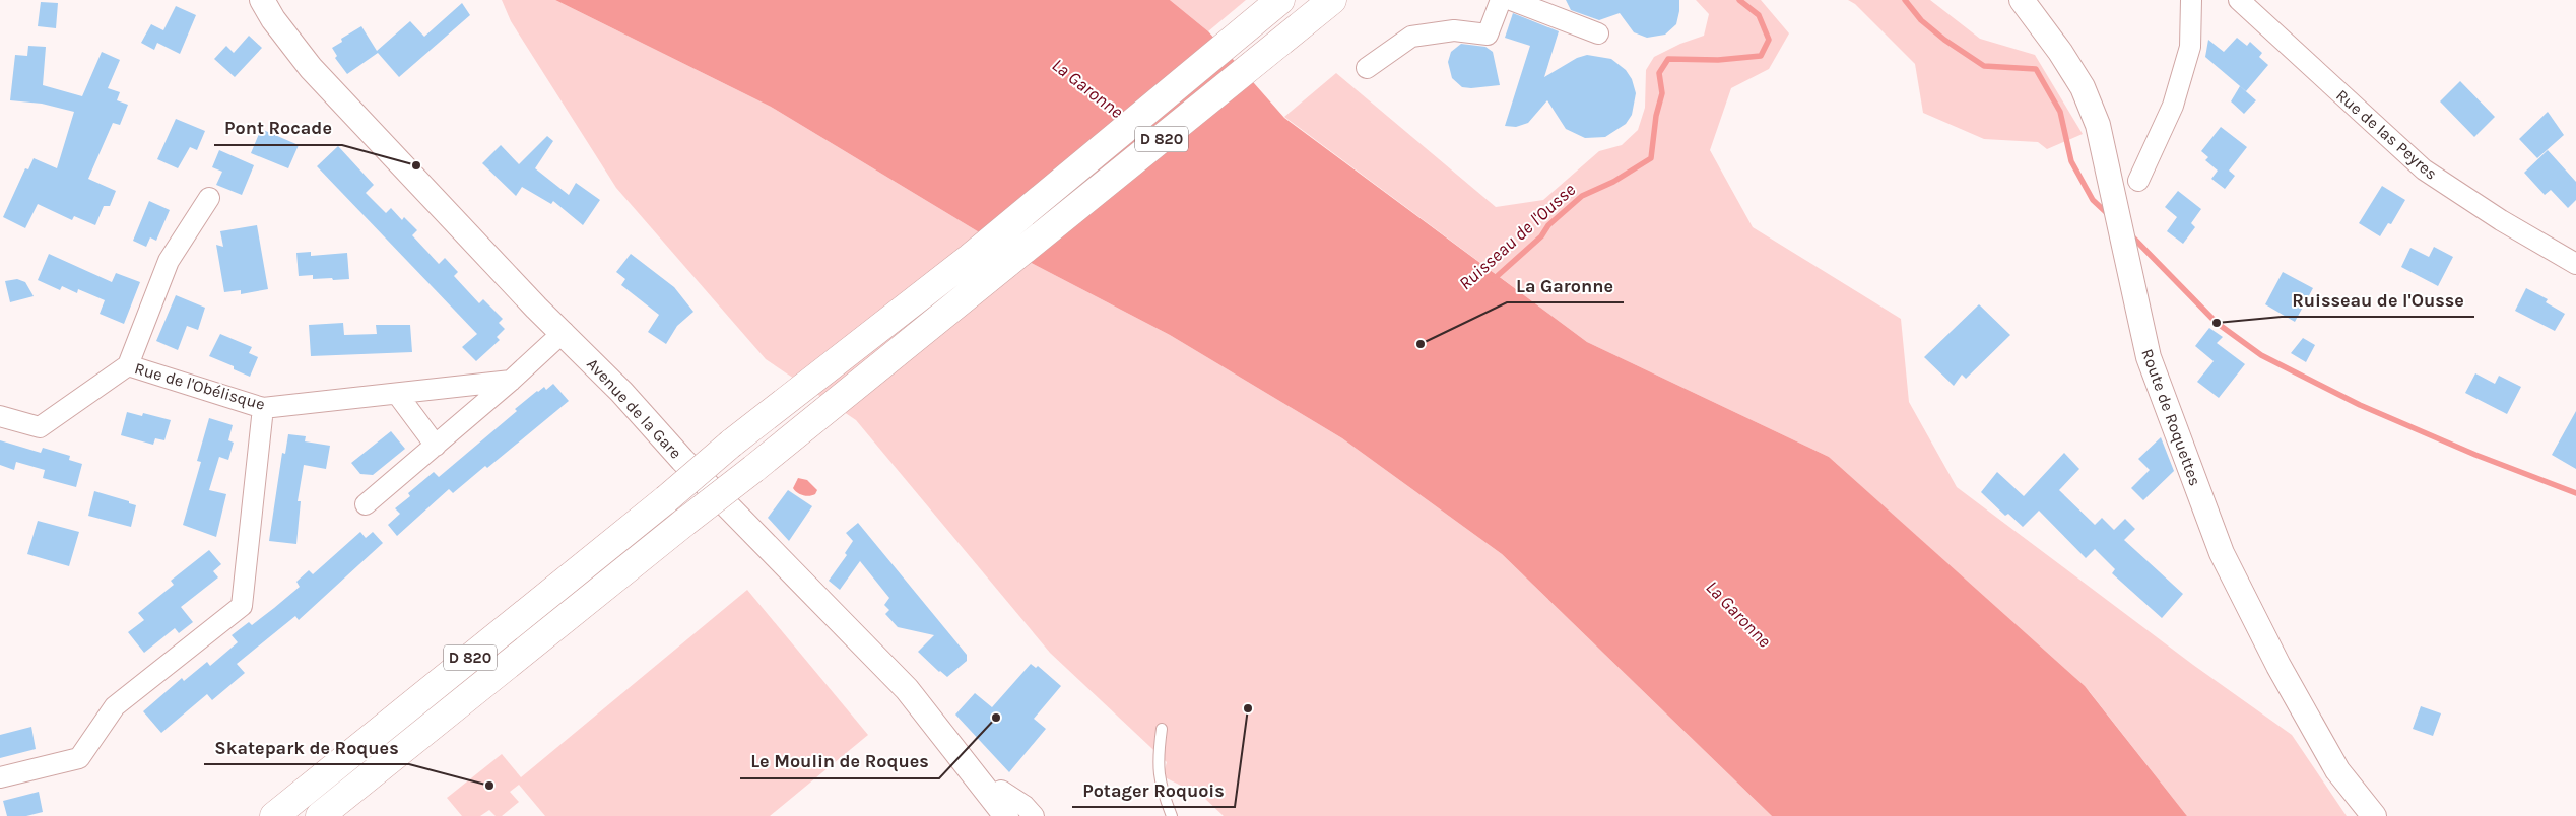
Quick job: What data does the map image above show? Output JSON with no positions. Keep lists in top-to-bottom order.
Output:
{
  "streets": {
    "highway": ["D 820"],
    "street": [
      "Rue de las Peyres",
      "Rue de l'Obélisque",
      "Avenue de la Gare",
      "Route de Roquettes"
    ]
  },
  "water": ["La Garonne", "Ruisseau de l'Ousse"],
  "places": [
    "Pont Rocade",
    "Ruisseau de l'Ousse",
    "La Garonne",
    "Potager Roquois",
    "Le Moulin de Roques",
    "Skatepark de Roques"
  ]
}
